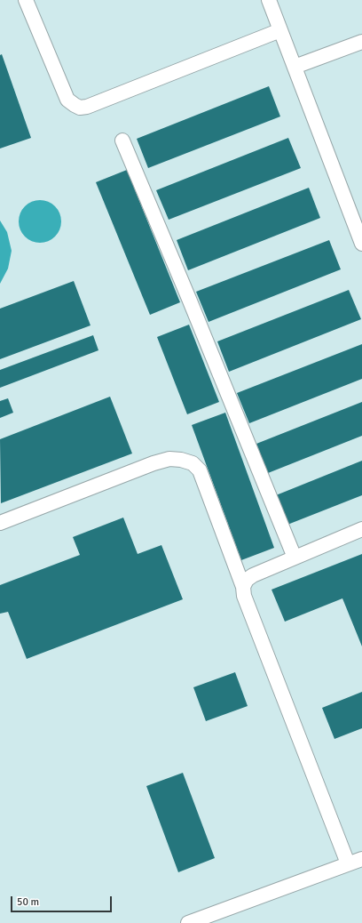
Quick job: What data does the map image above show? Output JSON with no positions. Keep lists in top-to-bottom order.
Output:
{
  "scale_bar": "50 m"
}
